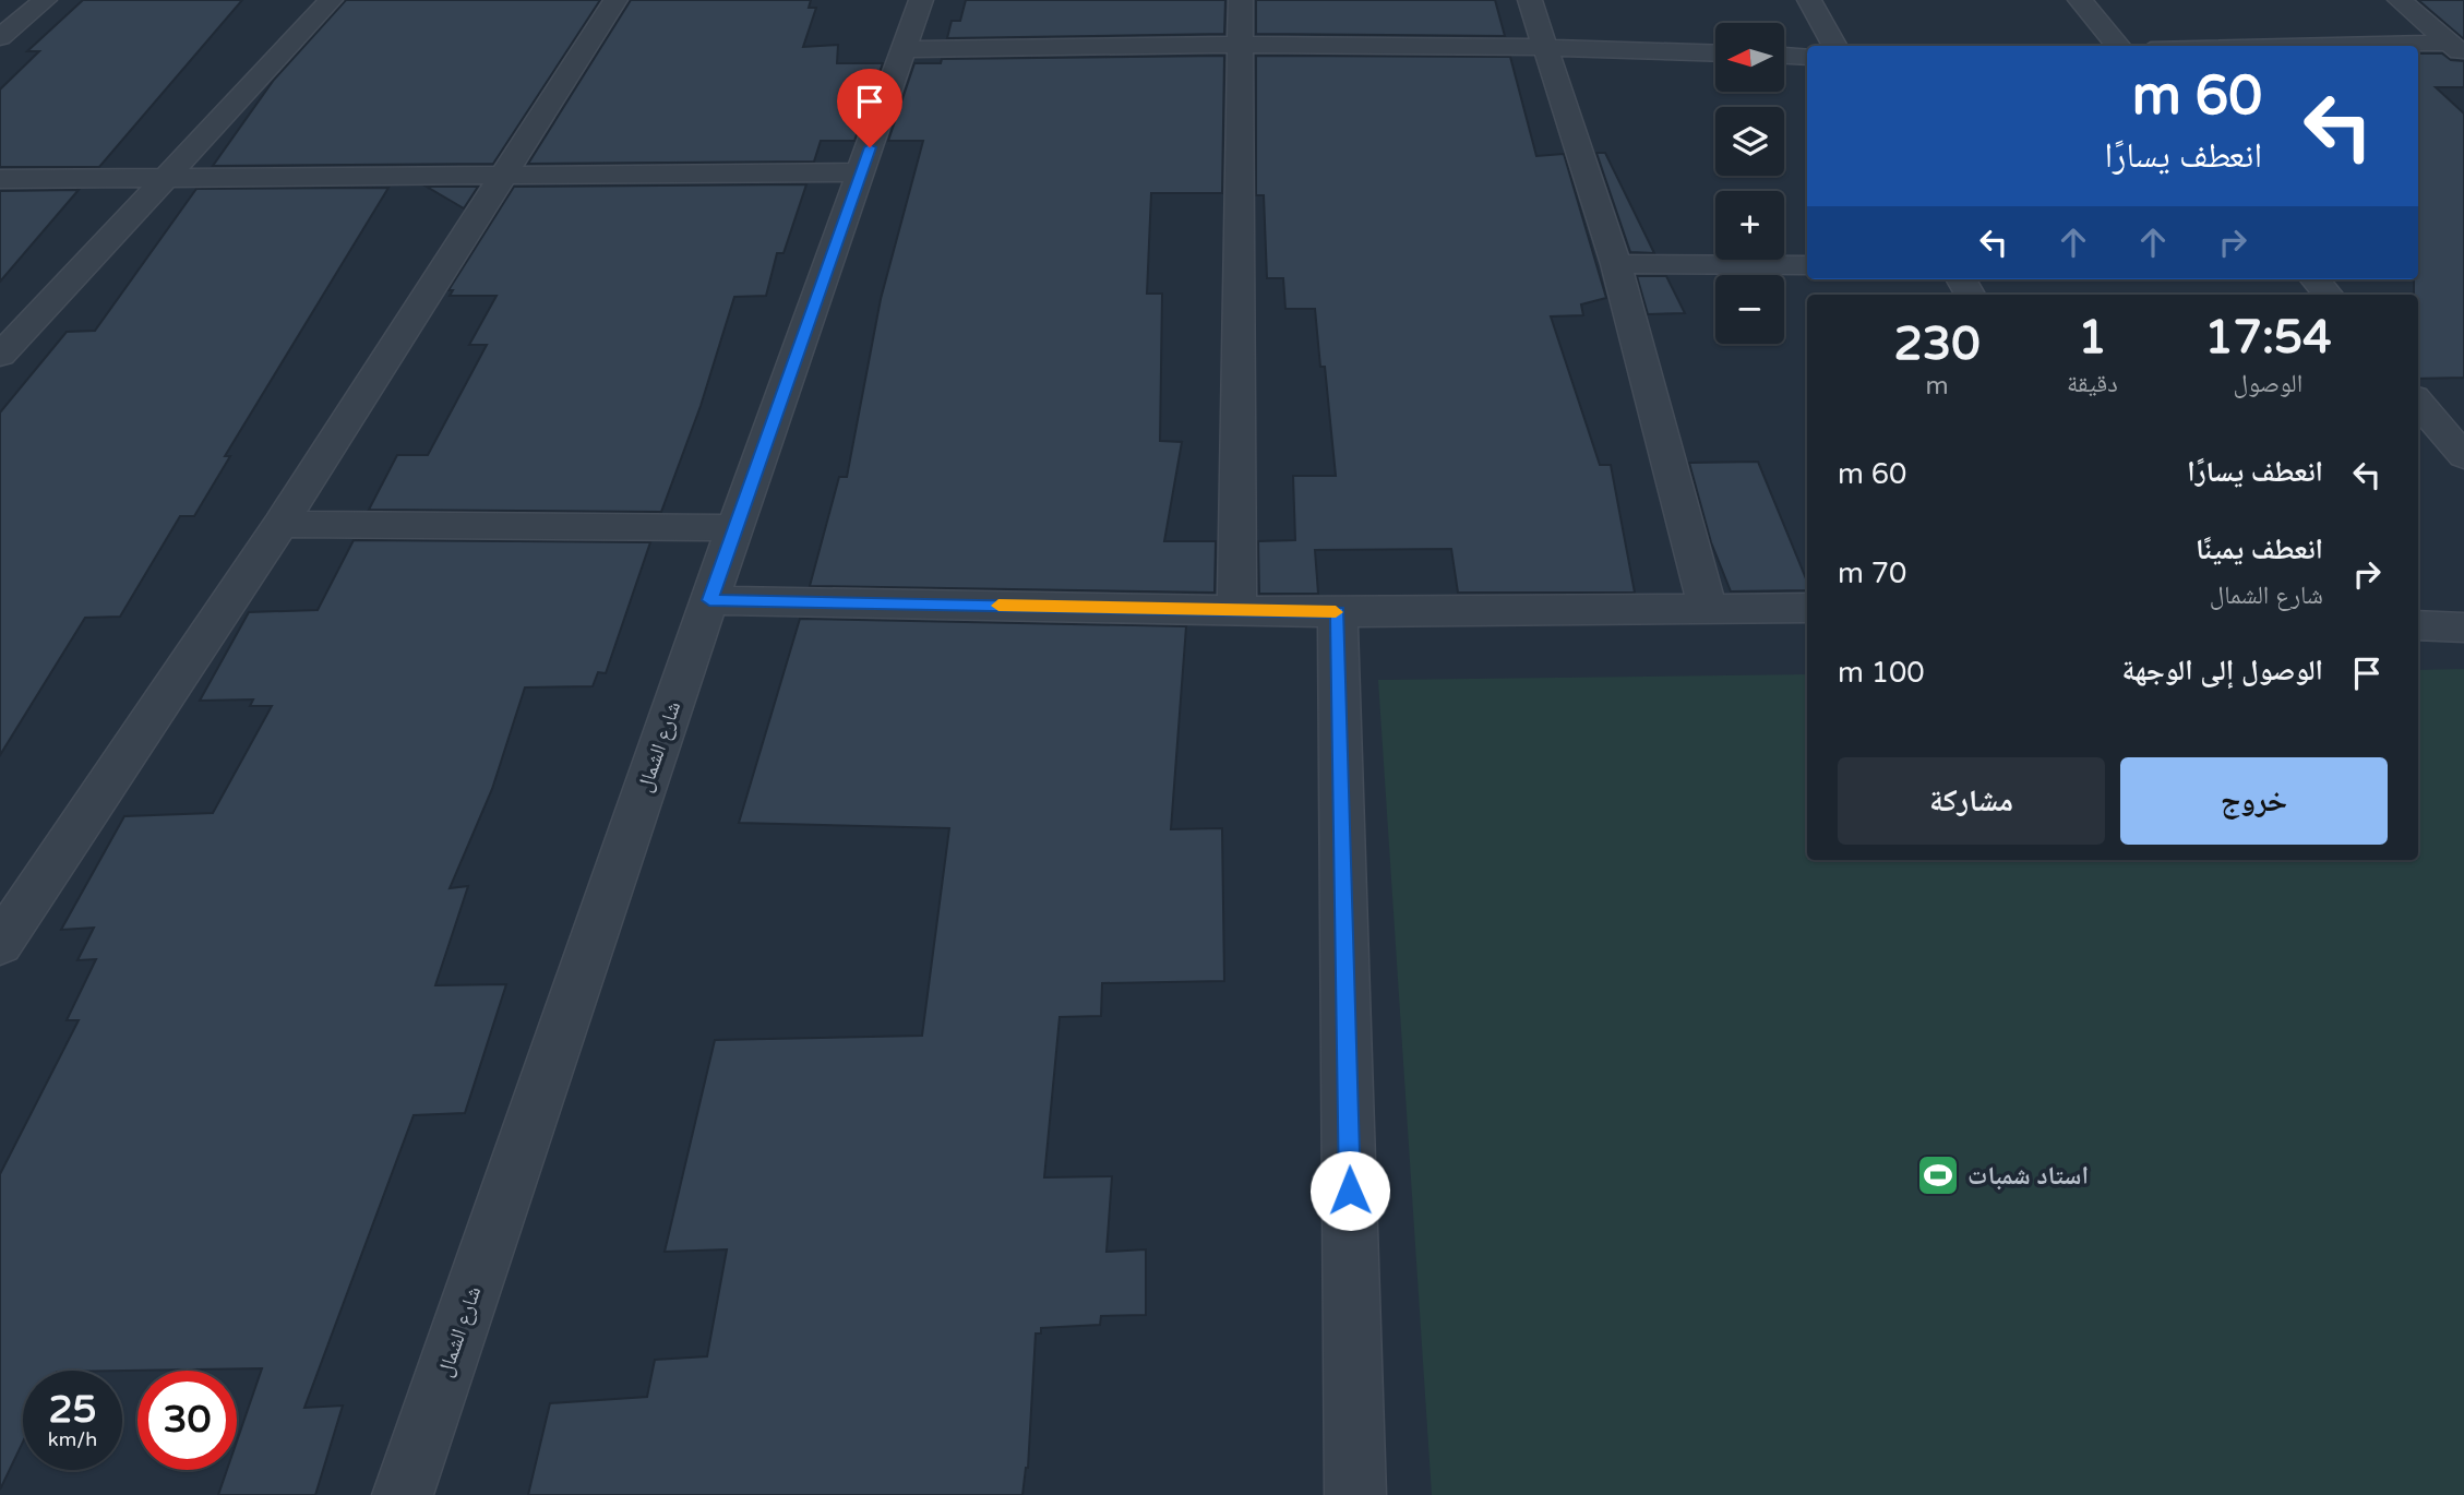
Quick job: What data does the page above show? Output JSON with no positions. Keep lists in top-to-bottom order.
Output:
{
  "streets": {
    "street": ["شارع الشمال"]
  },
  "places": {
    "sports": ["استاد شمبات"]
  },
  "north": "left",
  "page": {
    "map_buttons": ["+", "−"],
    "turn": ["60 m", "انعطف يسارًا"],
    "eta": [
      "17:54",
      "الوصول",
      "1",
      "دقيقة",
      "230",
      "m"
    ],
    "list": [
      {
        "name": "انعطف يسارًا",
        "value": "60 m"
      },
      {
        "name": "انعطف يمينًا",
        "note": "شارع الشمال",
        "value": "70 m"
      },
      {
        "name": "الوصول إلى الوجهة",
        "value": "100 m"
      }
    ],
    "buttons": ["خروج", "مشاركة"],
    "speed": "25 km/h",
    "limit": "30"
  }
}
